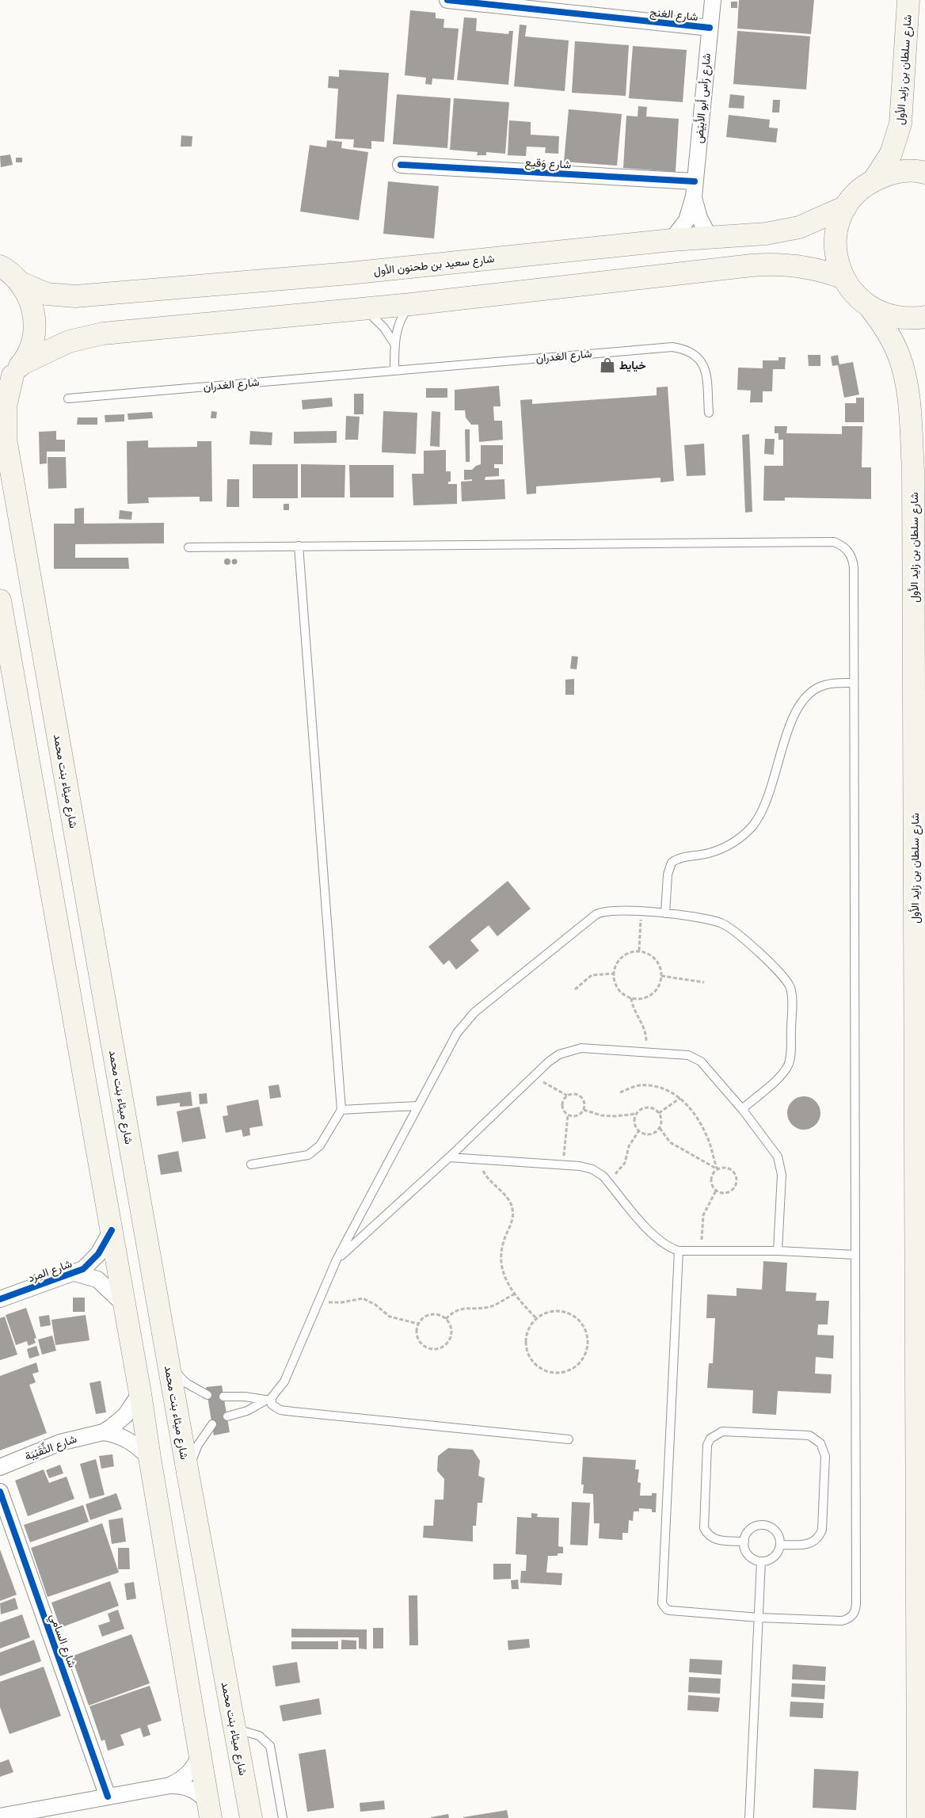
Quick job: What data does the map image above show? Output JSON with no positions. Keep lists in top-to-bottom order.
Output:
{
  "streets": {
    "main road": ["شارع سلطان بن زايد الأول", "شارع سعيد بن طحنون الأول", "شارع ميثاء بنت محمد"],
    "street": [
      "شارع الغنج",
      "شارع رَأس أَبو الأَبيَض",
      "شارع وَقيع",
      "شارع المِرَد",
      "شارع الثِّقَيْبَة",
      "شارع السامي"
    ],
    "lane": ["شارع الغدران"]
  },
  "crossings": [
    ["شارع الغنج", "شارع رَأس أَبو الأَبيَض"],
    ["شارع رَأس أَبو الأَبيَض", "شارع وَقيع"],
    ["شارع رَأس أَبو الأَبيَض", "شارع سعيد بن طحنون الأول"],
    ["شارع سعيد بن طحنون الأول", "شارع ميثاء بنت محمد"]
  ],
  "places": {
    "shop": ["خيايط"]
  }
}
